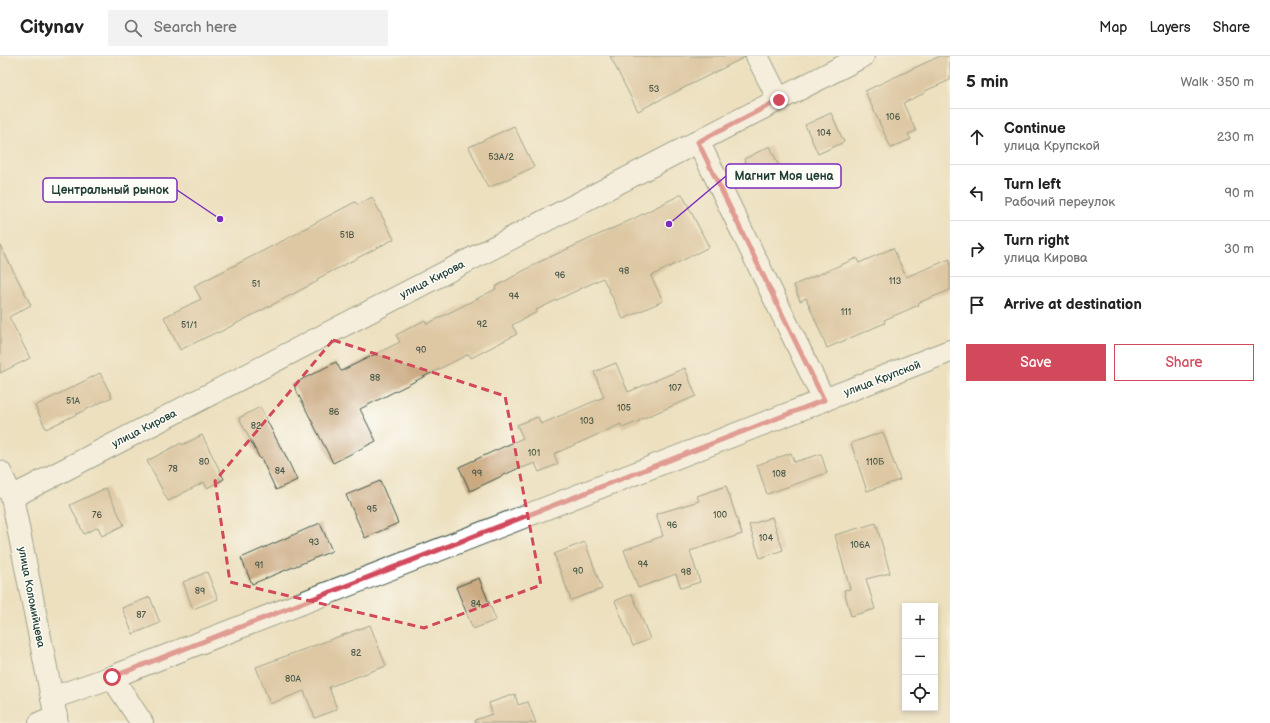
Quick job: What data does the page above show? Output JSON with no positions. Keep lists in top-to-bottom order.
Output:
{
  "streets": {
    "street": ["улица Кирова", "улица Крупской", "улица Коломийцева"]
  },
  "crossings": [
    ["улица Кирова", "улица Коломийцева"],
    ["улица Крупской", "улица Коломийцева"]
  ],
  "places": ["Центральный рынок", "Магнит Моя цена"],
  "house_numbers": [
    "53",
    "106",
    "104",
    "53А/2",
    "51В",
    "98",
    "96",
    "113",
    "51",
    "94",
    "111",
    "92",
    "51/1",
    "90",
    "88",
    "107",
    "51А",
    "105",
    "86",
    "103",
    "82",
    "101",
    "80",
    "110Б",
    "78",
    "84",
    "99",
    "108",
    "95",
    "76",
    "100",
    "96",
    "104",
    "93",
    "106А",
    "94",
    "91",
    "90",
    "98",
    "89",
    "84",
    "87",
    "82",
    "80А"
  ],
  "page": {
    "header": "Citynav",
    "search": "Search here",
    "nav": ["Map", "Layers", "Share"],
    "heading": ["5 min", "Walk · 350 m"],
    "list": [
      ["Continue", "улица Крупской", "230 m"],
      ["Turn left", "Рабочий переулок", "90 m"],
      ["Turn right", "улица Кирова", "30 m"],
      "Arrive at destination"
    ],
    "buttons": ["Save", "Share"],
    "map_buttons": ["+", "−"]
  }
}
